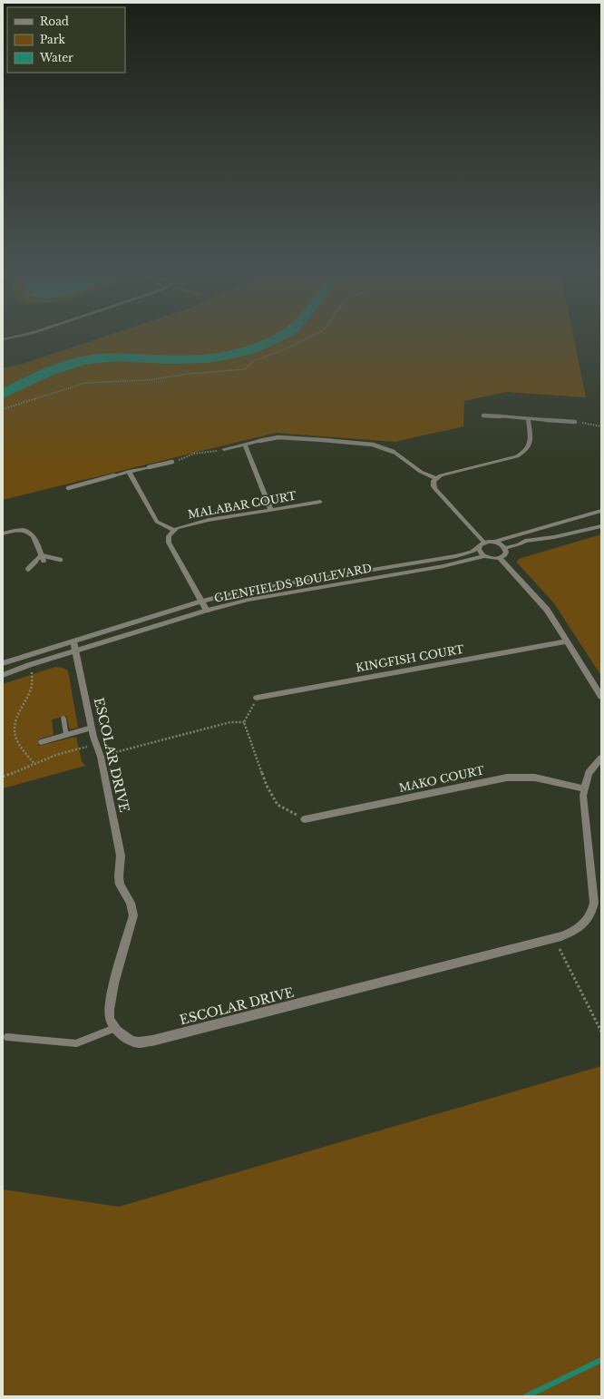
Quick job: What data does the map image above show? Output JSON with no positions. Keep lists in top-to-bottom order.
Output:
{
  "streets": {
    "street": [
      "MALABAR COURT",
      "GLENFIELDS BOULEVARD",
      "KINGFISH COURT",
      "ESCOLAR DRIVE",
      "MAKO COURT"
    ]
  },
  "crossings": [
    ["GLENFIELDS BOULEVARD", "ESCOLAR DRIVE"],
    ["ESCOLAR DRIVE", "MAKO COURT"]
  ],
  "legend": ["Road", "Park", "Water"]
}
